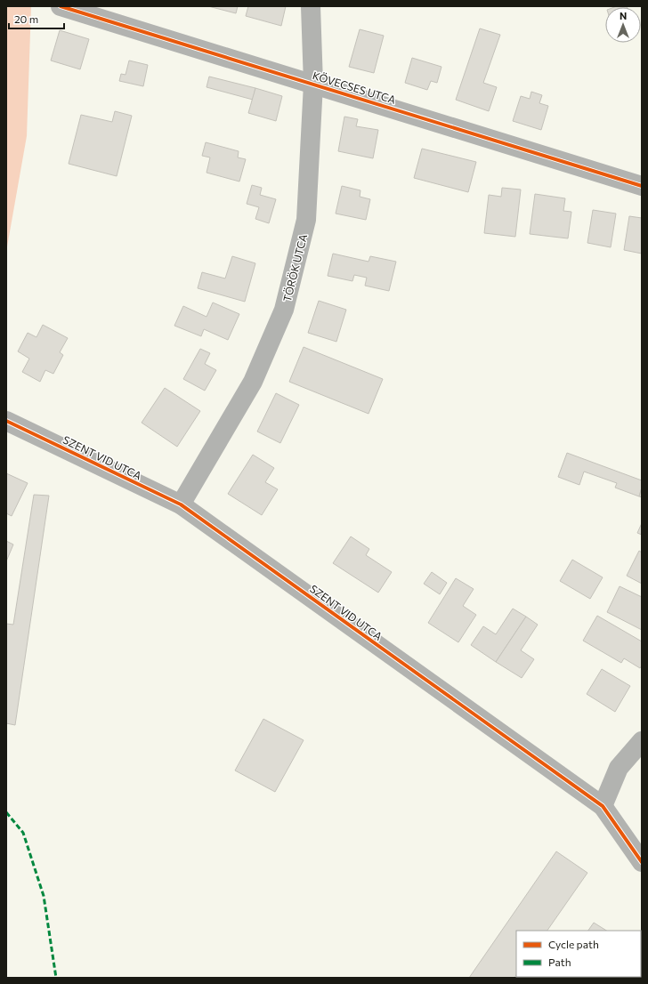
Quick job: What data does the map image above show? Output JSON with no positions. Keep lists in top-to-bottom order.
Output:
{
  "streets": {
    "street": ["KÖVECSES UTCA", "TÖRÖK UTCA", "SZENT VID UTCA"]
  },
  "crossings": [
    ["KÖVECSES UTCA", "TÖRÖK UTCA"],
    ["TÖRÖK UTCA", "SZENT VID UTCA"]
  ],
  "legend": ["Cycle path", "Path"],
  "scale_bar": "20 m",
  "north": "top"
}
